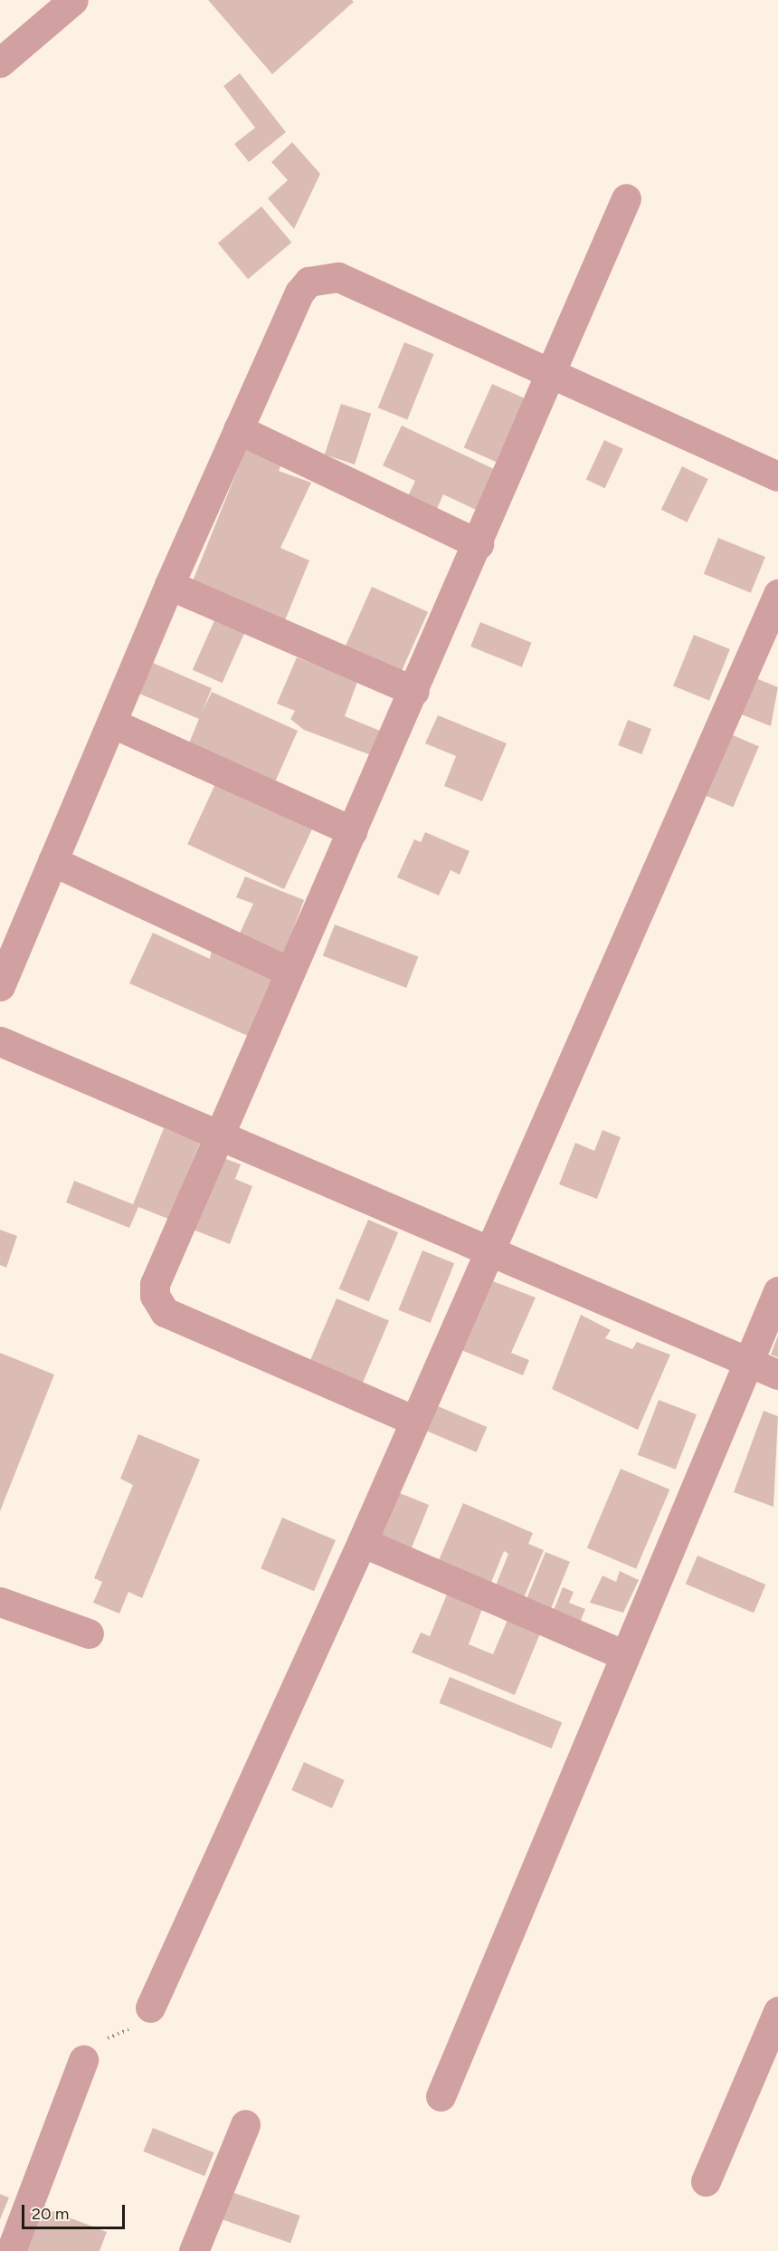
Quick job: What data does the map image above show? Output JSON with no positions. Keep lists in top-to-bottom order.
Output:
{
  "scale_bar": "20 m"
}
